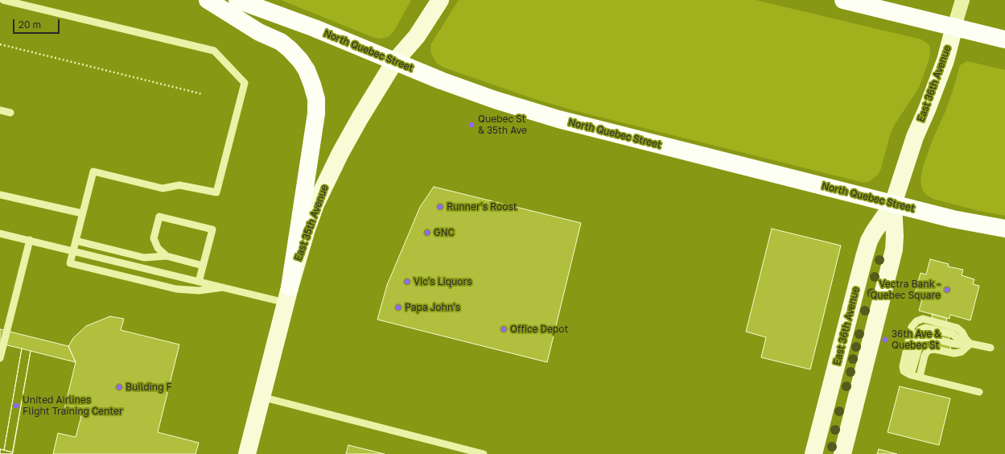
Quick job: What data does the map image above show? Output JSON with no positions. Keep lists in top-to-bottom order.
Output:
{
  "streets": {
    "main road": ["North Quebec Street"],
    "street": ["East 36th Avenue", "East 35th Avenue"]
  },
  "crossings": [
    ["North Quebec Street", "East 36th Avenue"],
    ["North Quebec Street", "East 35th Avenue"]
  ],
  "places": [
    "Quebec St & 35th Ave",
    "Runner's Roost",
    "GNC",
    "Vic's Liquors",
    "Vectra Bank - Quebec Square",
    "Papa John's",
    "Office Depot",
    "36th Ave & Quebec St",
    "Building F",
    "United Airlines Flight Training Center"
  ],
  "scale_bar": "20 m"
}
